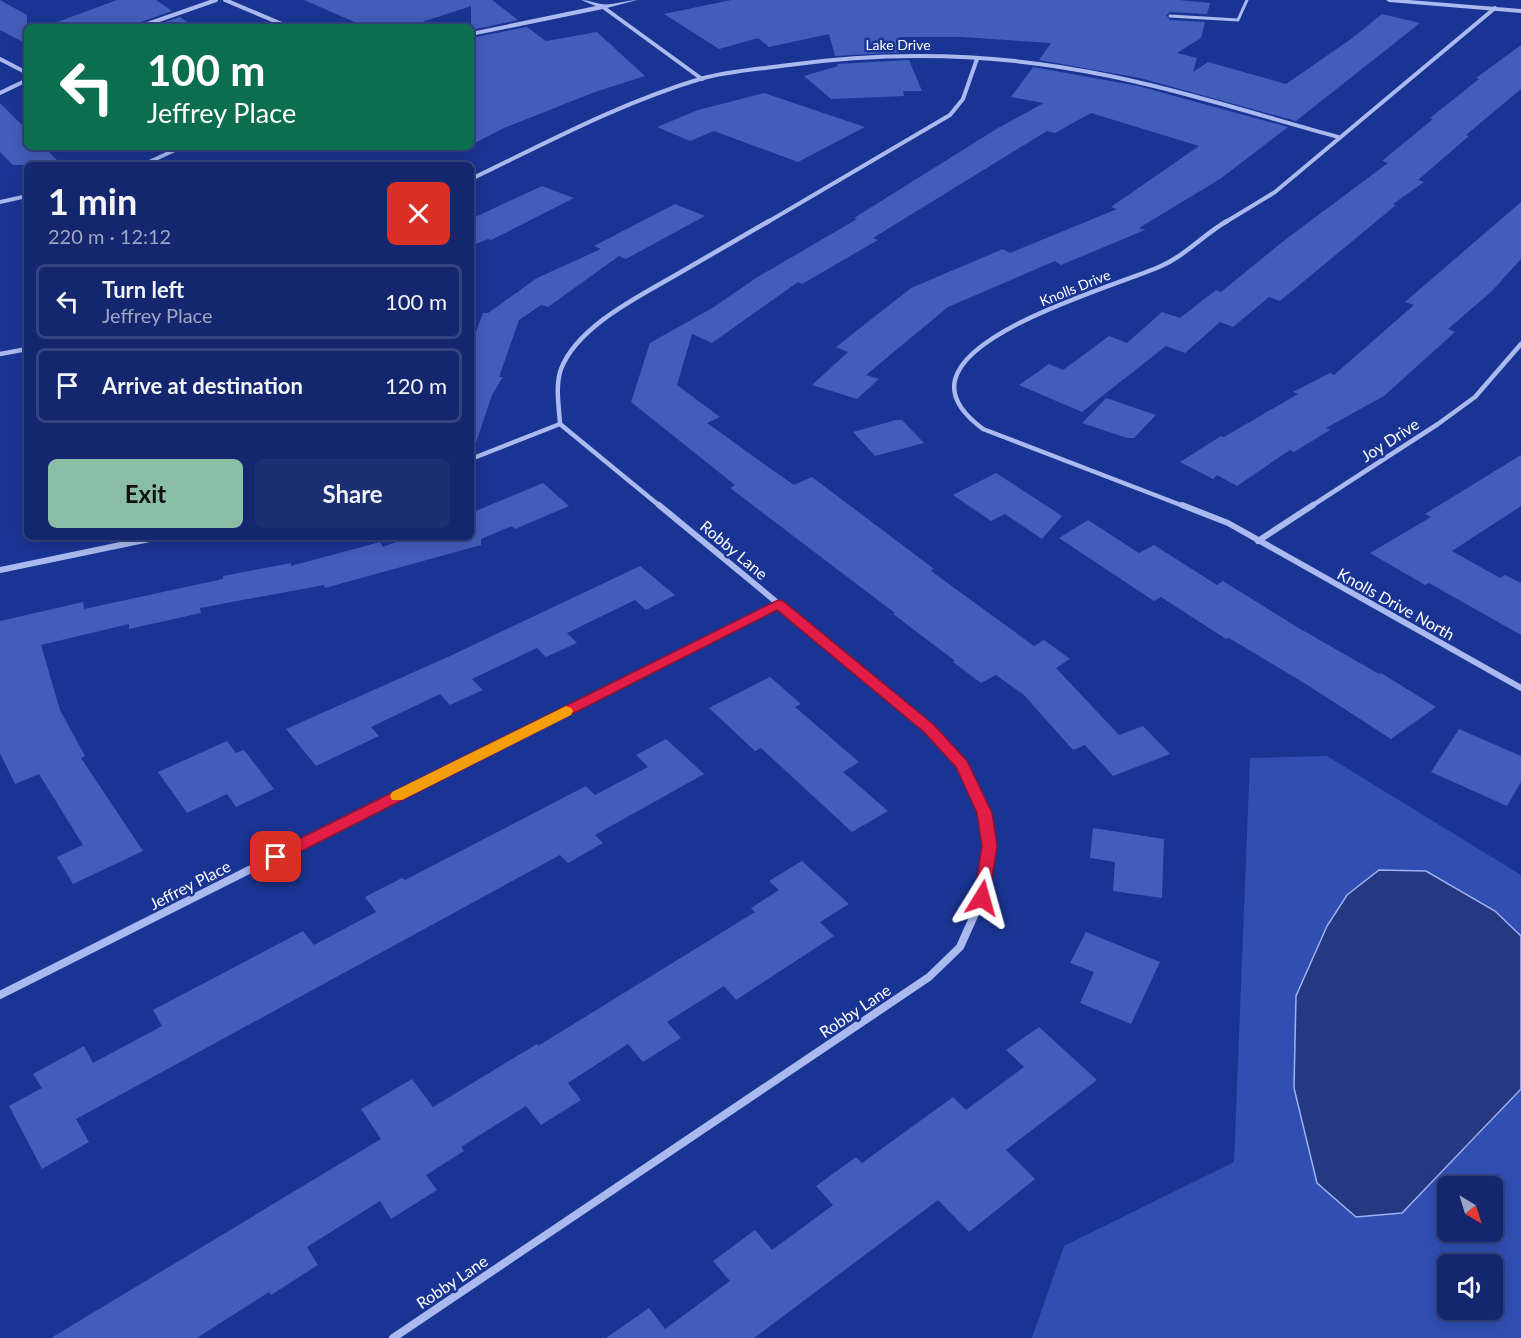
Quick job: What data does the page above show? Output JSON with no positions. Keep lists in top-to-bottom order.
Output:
{
  "streets": {
    "street": [
      "Lake Drive",
      "Knolls Drive",
      "Joy Drive",
      "Robby Lane",
      "Knolls Drive North",
      "Jeffrey Place"
    ]
  },
  "crossings": [
    ["Lake Drive", "Knolls Drive"],
    ["Knolls Drive", "Joy Drive"],
    ["Knolls Drive", "Knolls Drive North"],
    ["Joy Drive", "Knolls Drive North"],
    ["Robby Lane", "Jeffrey Place"]
  ],
  "north": "bottom right",
  "page": {
    "turn": ["100 m", "Jeffrey Place"],
    "heading": ["1 min", "220 m · 12:12"],
    "list": [
      {
        "name": "Turn left",
        "note": "Jeffrey Place",
        "value": "100 m"
      },
      {
        "name": "Arrive at destination",
        "value": "120 m"
      }
    ],
    "buttons": ["Exit", "Share"]
  }
}
